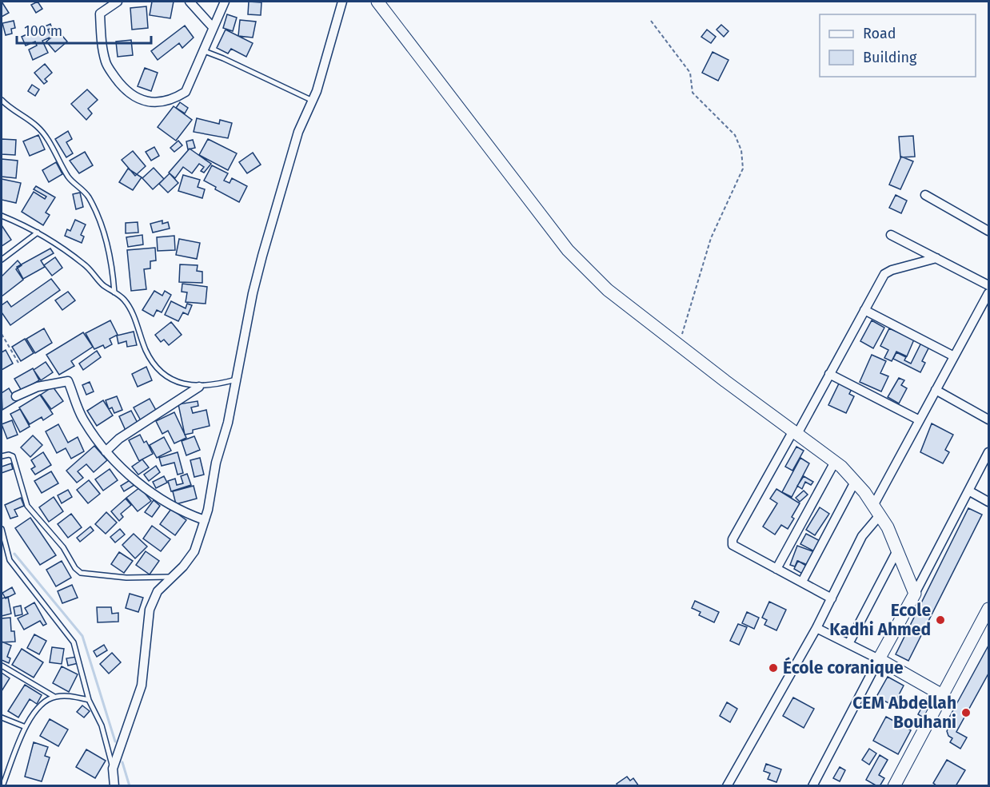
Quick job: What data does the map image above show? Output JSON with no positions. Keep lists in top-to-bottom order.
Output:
{
  "places": ["Ecole Kadhi Ahmed", "École coranique", "CEM Abdellah Bouhani"],
  "legend": ["Road", "Building"],
  "scale_bar": "100 m"
}
